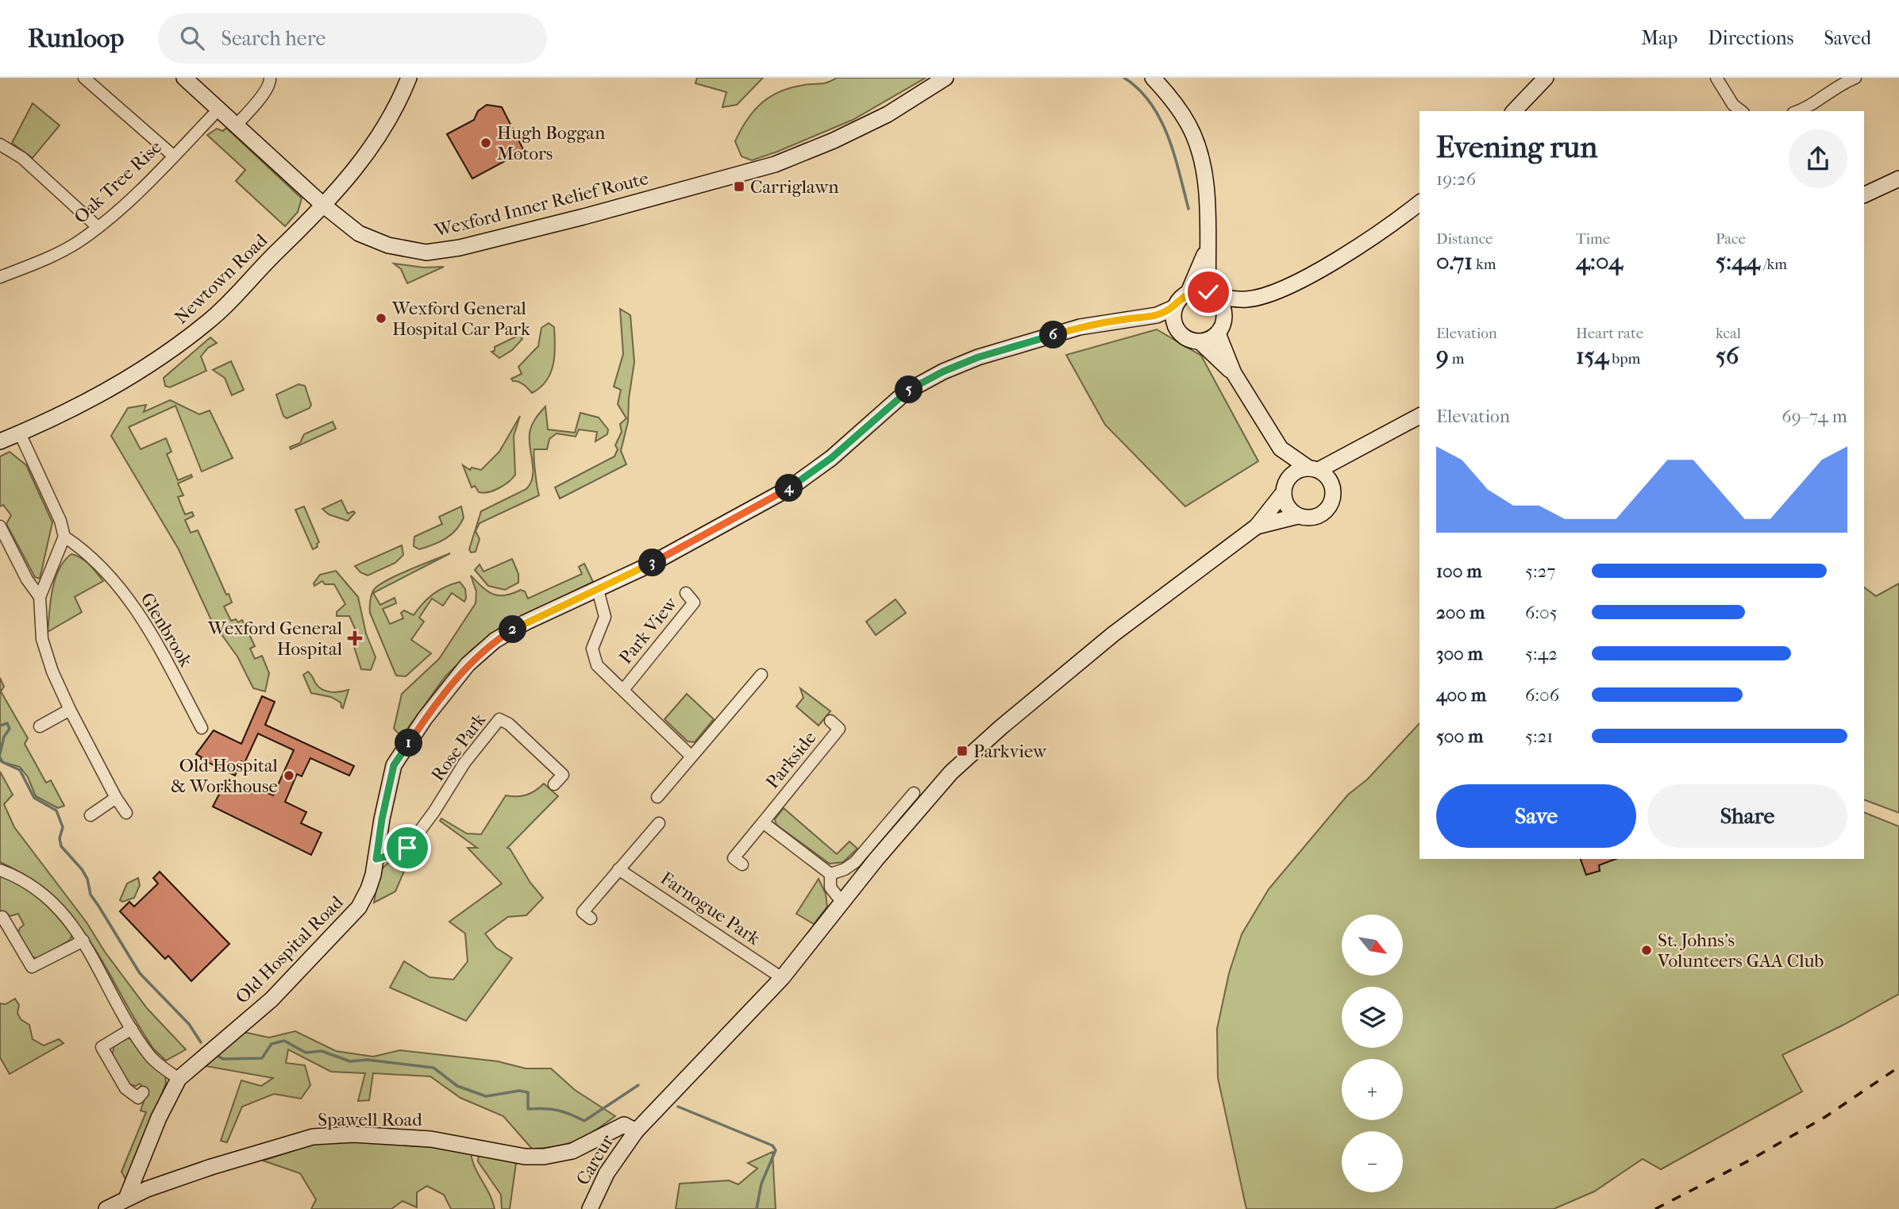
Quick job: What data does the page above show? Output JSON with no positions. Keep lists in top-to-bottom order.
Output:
{
  "streets": {
    "street": [
      "Oak Tree Rise",
      "Wexford Inner Relief Route",
      "Newtown Road",
      "Glenbrook",
      "Park View",
      "Rose Park",
      "Parkside",
      "Farnogue Park",
      "Old Hospital Road",
      "Spawell Road",
      "Carcur"
    ]
  },
  "crossings": [
    ["Oak Tree Rise", "Wexford Inner Relief Route"],
    ["Wexford Inner Relief Route", "Newtown Road"],
    ["Park View", "Old Hospital Road"],
    ["Rose Park", "Old Hospital Road"],
    ["Farnogue Park", "Carcur"],
    ["Old Hospital Road", "Spawell Road"],
    ["Spawell Road", "Carcur"]
  ],
  "places": {
    "other": [
      "Hugh Boggan Motors",
      "Wexford General Hospital Car Park",
      "Old Hospital & Workhouse",
      "St. Johns's Volunteers GAA Club"
    ],
    "transit": ["Carriglawn", "Parkview"],
    "health": ["Wexford General Hospital"]
  },
  "north": "bottom right",
  "page": {
    "header": "Runloop",
    "search": "Search here",
    "nav": ["Map", "Directions", "Saved"],
    "heading": ["Evening run", "19:26"],
    "stats": [
      ["Distance", "0.71 km"],
      ["Time", "4:04"],
      ["Pace", "5:44 /km"],
      ["Elevation", "9 m"],
      ["Heart rate", "154 bpm"],
      ["kcal", "56"]
    ],
    "pins": [
      "6",
      "5",
      "4",
      "3",
      "2",
      "1"
    ],
    "chart": ["Elevation", "69–74 m"],
    "list": [
      {
        "name": "100 m",
        "note": "5:27"
      },
      {
        "name": "200 m",
        "note": "6:05"
      },
      {
        "name": "300 m",
        "note": "5:42"
      },
      {
        "name": "400 m",
        "note": "6:06"
      },
      {
        "name": "500 m",
        "note": "5:21"
      }
    ],
    "buttons": ["Save", "Share"],
    "map_buttons": ["+", "−"]
  }
}
